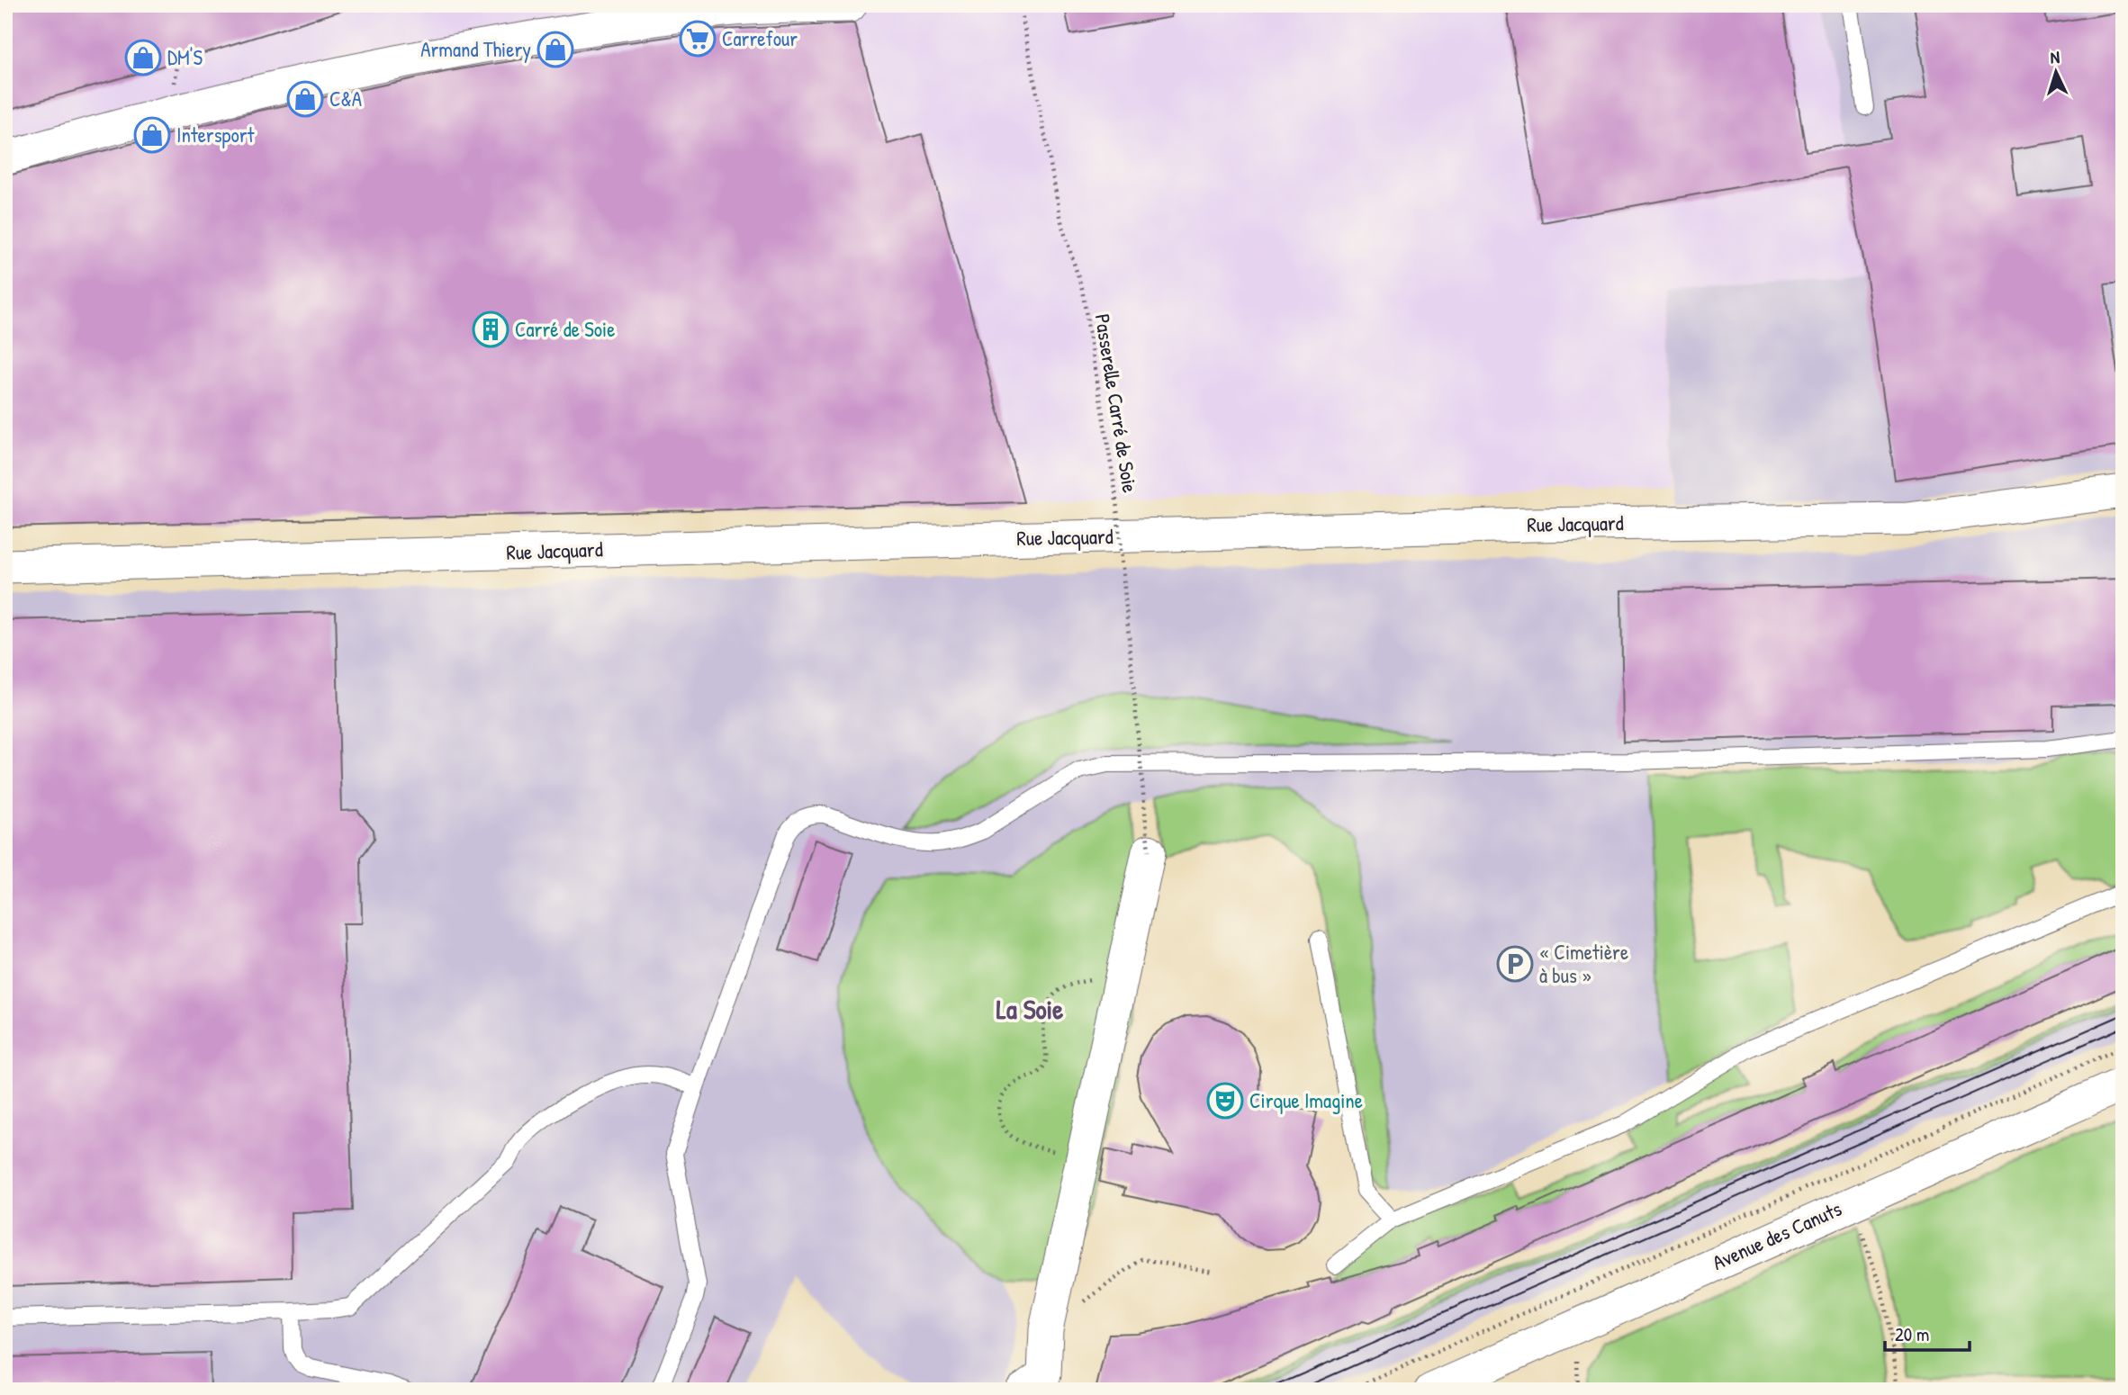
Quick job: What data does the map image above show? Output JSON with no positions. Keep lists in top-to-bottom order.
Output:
{
  "streets": {
    "street": ["Rue Jacquard", "Avenue des Canuts"],
    "path": ["Passerelle Carré de Soie"]
  },
  "districts": ["La Soie"],
  "places": {
    "supermarket": ["Carrefour"],
    "shop": [
      "Armand Thiery",
      "DM'S",
      "C&A",
      "Intersport"
    ],
    "building": ["Carré de Soie"],
    "parking": ["« Cimetière à bus »"],
    "theatre": ["Cirque Imagine"]
  },
  "scale_bar": "20 m",
  "north": "top"
}
